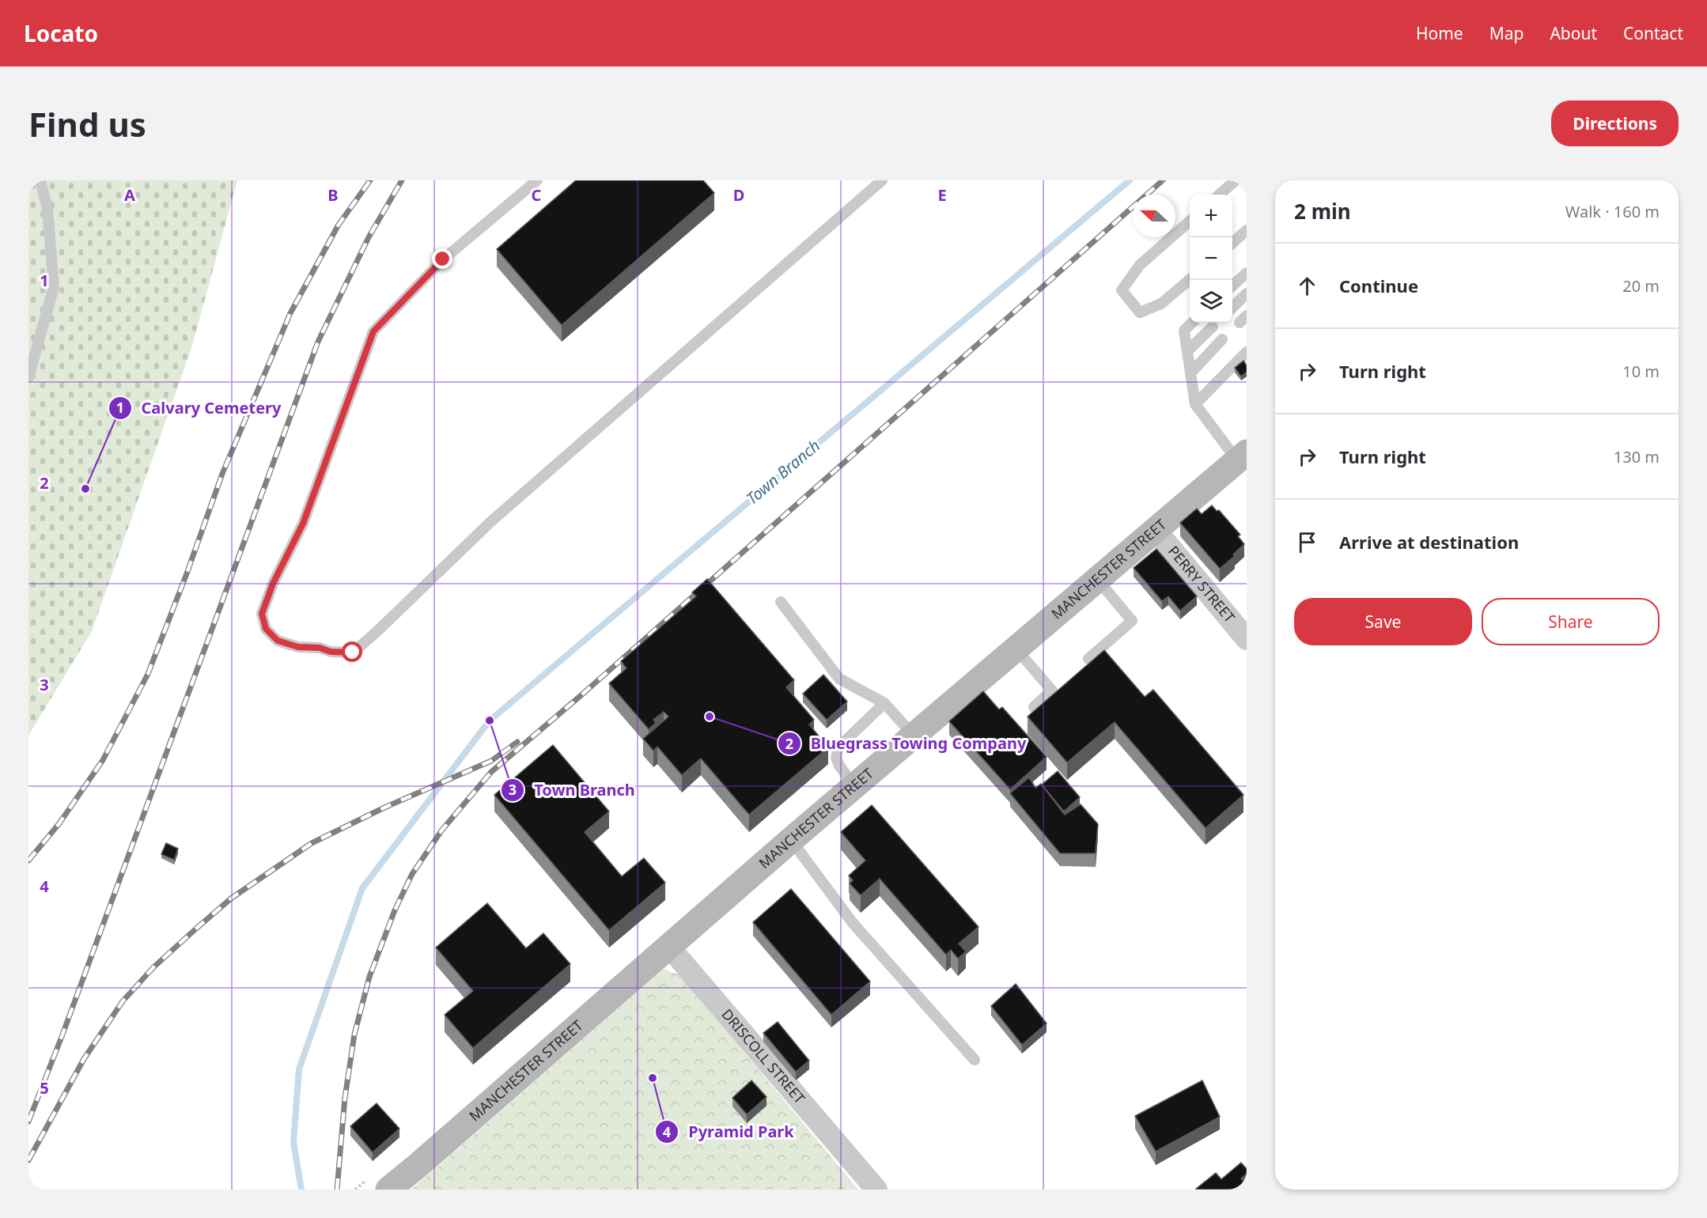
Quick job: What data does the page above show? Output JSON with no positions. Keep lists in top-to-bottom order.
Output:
{
  "streets": {
    "main road": ["MANCHESTER STREET"],
    "street": ["PERRY STREET", "DRISCOLL STREET"]
  },
  "crossings": [
    ["MANCHESTER STREET", "PERRY STREET"],
    ["MANCHESTER STREET", "DRISCOLL STREET"]
  ],
  "water": ["Town Branch"],
  "places": [
    "Calvary Cemetery",
    "Bluegrass Towing Company",
    "Town Branch",
    "Pyramid Park"
  ],
  "north": "left",
  "page": {
    "header": "Locato",
    "nav": [
      "Home",
      "Map",
      "About",
      "Contact"
    ],
    "buttons": [
      "Directions",
      ["Save", "Share"]
    ],
    "title": "Find us",
    "heading": ["2 min", "Walk · 160 m"],
    "map_buttons": ["+", "−"],
    "list": [
      ["Continue", "20 m"],
      ["Turn right", "10 m"],
      ["Turn right", "130 m"],
      "Arrive at destination"
    ]
  },
  "grid": {
    "columns": [
      "A",
      "B",
      "C",
      "D",
      "E"
    ],
    "rows": [
      "1",
      "2",
      "3",
      "4",
      "5"
    ]
  }
}
